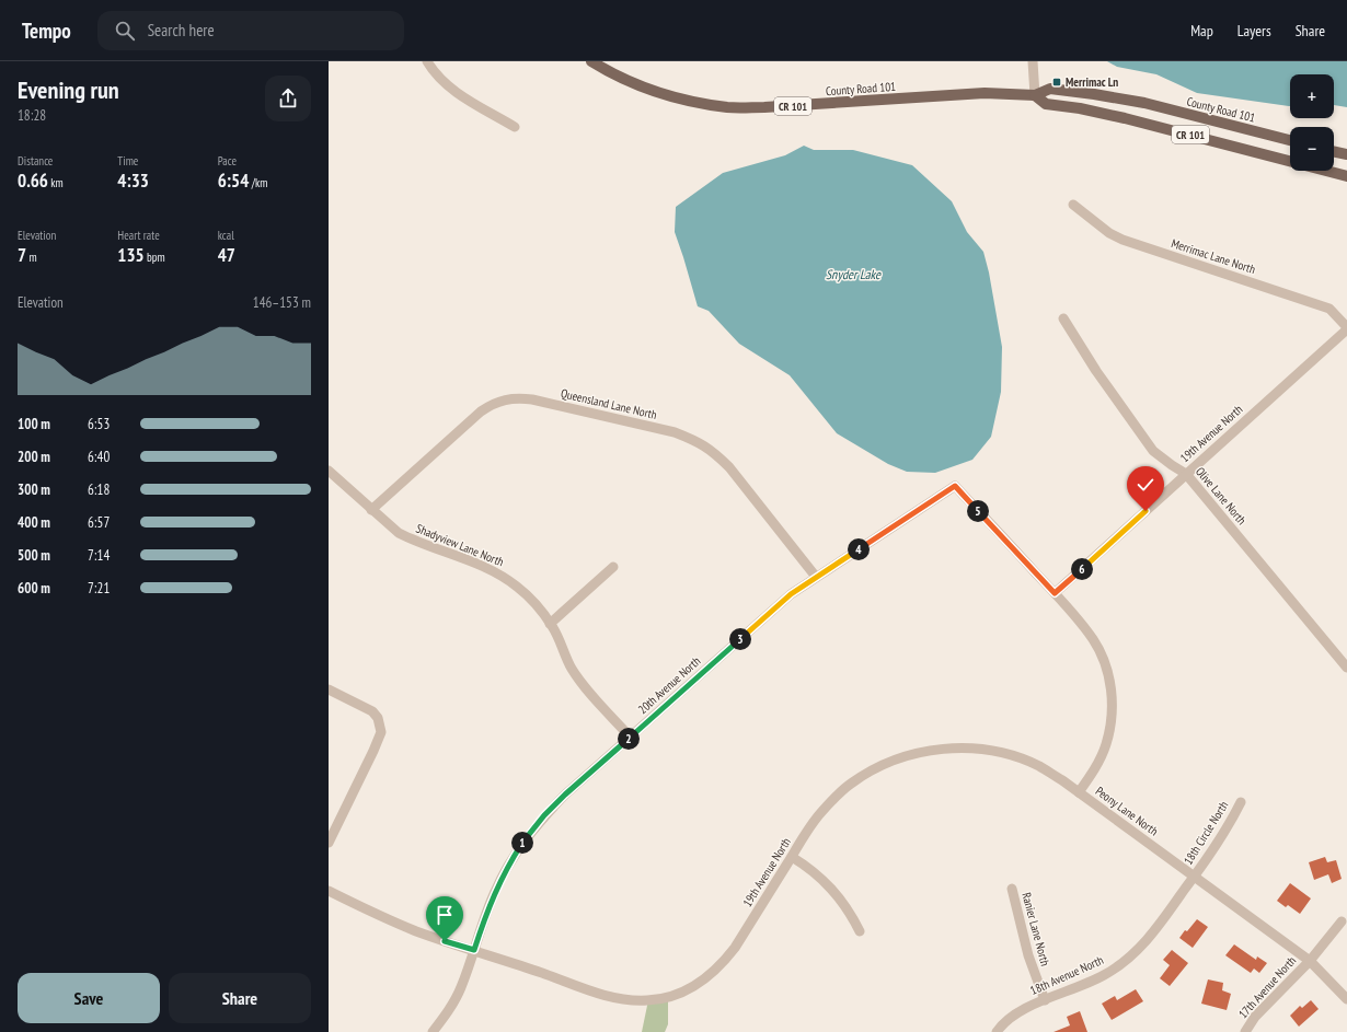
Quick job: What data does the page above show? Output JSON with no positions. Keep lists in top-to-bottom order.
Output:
{
  "streets": {
    "main road": ["County Road 101", "CR 101"],
    "street": [
      "Merrimac Lane North",
      "Queensland Lane North",
      "19th Avenue North",
      "Olive Lane North",
      "Shadyview Lane North",
      "20th Avenue North",
      "Peony Lane North",
      "18th Circle North",
      "Ranier Lane North",
      "18th Avenue North",
      "17th Avenue North"
    ]
  },
  "crossings": [
    ["Merrimac Lane North", "19th Avenue North"],
    ["Queensland Lane North", "Shadyview Lane North"],
    ["Queensland Lane North", "20th Avenue North"],
    ["19th Avenue North", "Olive Lane North"],
    ["19th Avenue North", "20th Avenue North"],
    ["19th Avenue North", "Peony Lane North"],
    ["Shadyview Lane North", "20th Avenue North"],
    ["20th Avenue North", "Peony Lane North"],
    ["Peony Lane North", "18th Circle North"],
    ["Peony Lane North", "18th Avenue North"],
    ["Peony Lane North", "17th Avenue North"],
    ["18th Circle North", "18th Avenue North"],
    ["Ranier Lane North", "18th Avenue North"]
  ],
  "water": ["Snyder Lake"],
  "places": {
    "transit": ["Merrimac Ln"]
  },
  "page": {
    "header": "Tempo",
    "search": "Search here",
    "nav": ["Map", "Layers", "Share"],
    "heading": ["Evening run", "18:28"],
    "map_buttons": ["+", "−"],
    "stats": [
      ["Distance", "0.66 km"],
      ["Time", "4:33"],
      ["Pace", "6:54 /km"],
      ["Elevation", "7 m"],
      ["Heart rate", "135 bpm"],
      ["kcal", "47"]
    ],
    "chart": ["Elevation", "146–153 m"],
    "list": [
      {
        "name": "100 m",
        "note": "6:53"
      },
      {
        "name": "200 m",
        "note": "6:40"
      },
      {
        "name": "300 m",
        "note": "6:18"
      },
      {
        "name": "400 m",
        "note": "6:57"
      },
      {
        "name": "500 m",
        "note": "7:14"
      },
      {
        "name": "600 m",
        "note": "7:21"
      }
    ],
    "pins": [
      "5",
      "4",
      "6",
      "3",
      "2",
      "1"
    ],
    "buttons": ["Save", "Share"]
  }
}
